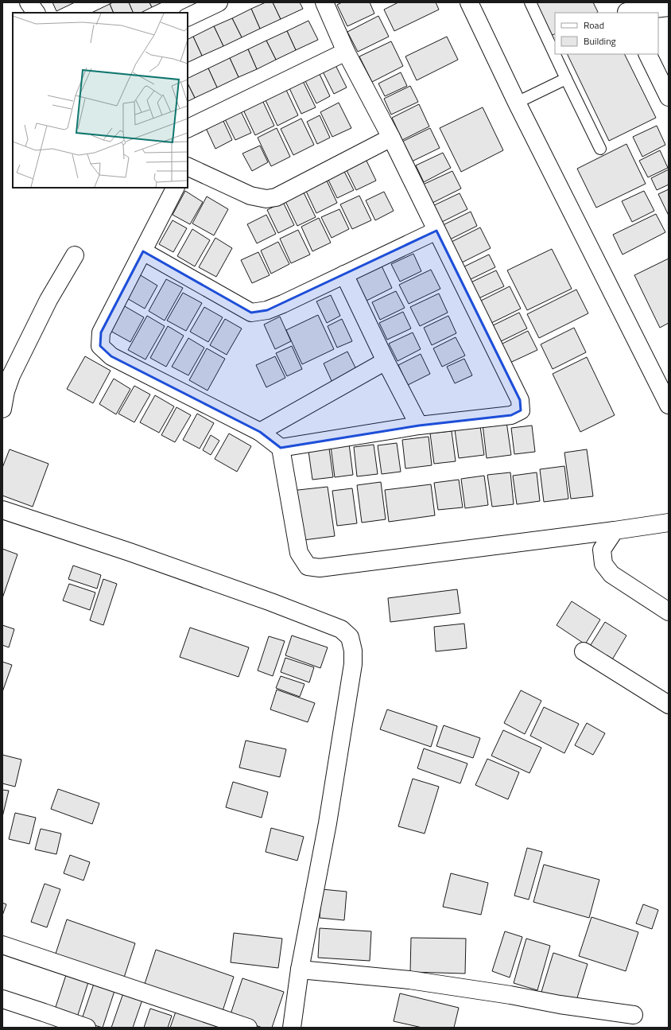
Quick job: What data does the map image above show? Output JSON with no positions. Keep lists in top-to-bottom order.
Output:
{
  "legend": ["Road", "Building"]
}
